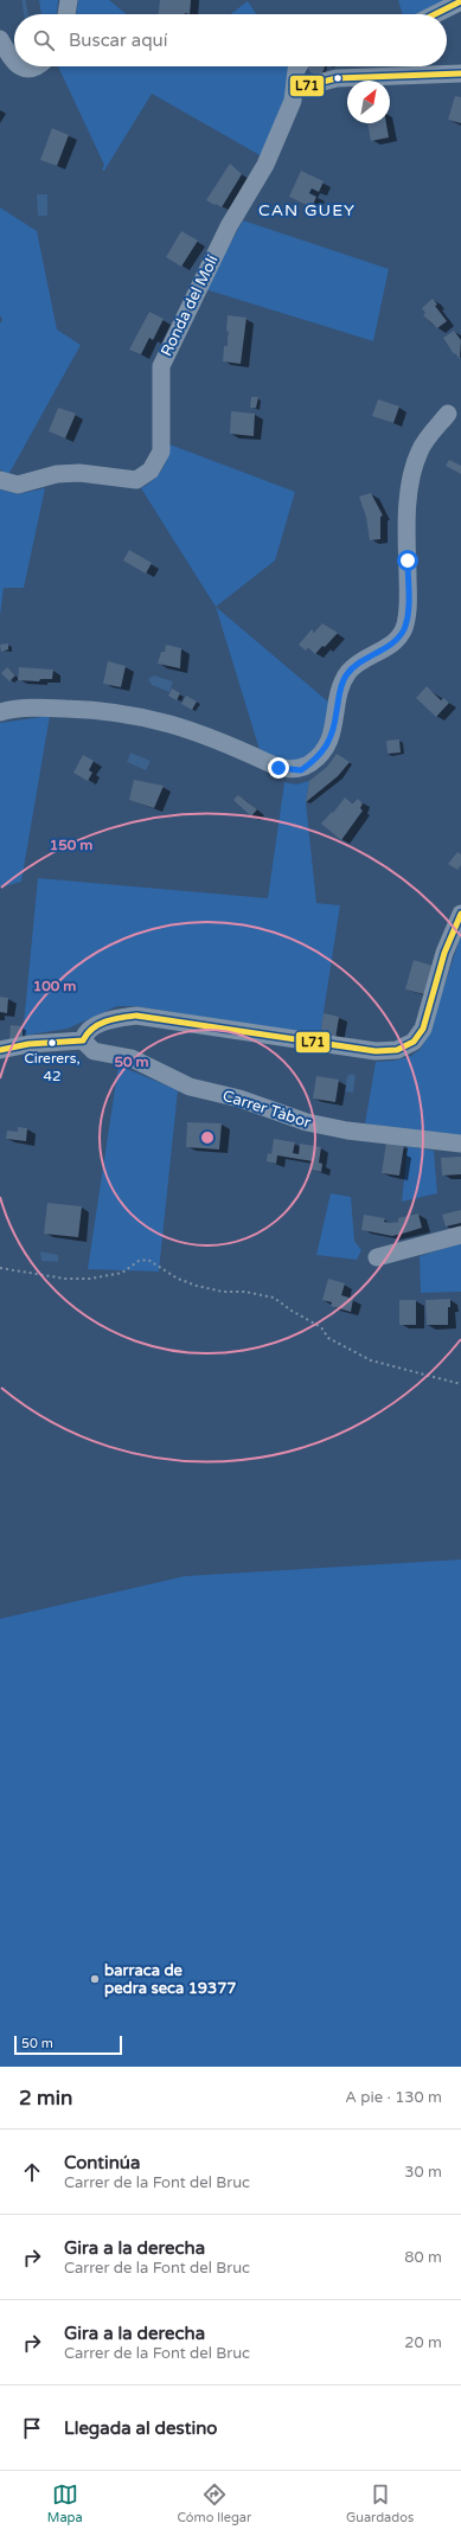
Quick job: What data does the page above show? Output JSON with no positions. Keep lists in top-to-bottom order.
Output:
{
  "streets": {
    "street": ["Ronda del Molí", "Carrer Tàbor"]
  },
  "districts": ["CAN GUEY"],
  "places": ["Cirerers, 42", "barraca de pedra seca 19377"],
  "lines": ["transit line L71"],
  "scale_bar": "50 m",
  "north": "top right",
  "page": {
    "search": "Buscar aquí",
    "scale": "50 m",
    "heading": ["2 min", "A pie · 130 m"],
    "list": [
      ["Continúa", "Carrer de la Font del Bruc", "30 m"],
      ["Gira a la derecha", "Carrer de la Font del Bruc", "80 m"],
      ["Gira a la derecha", "Carrer de la Font del Bruc", "20 m"],
      "Llegada al destino"
    ],
    "nav": ["Mapa", "Cómo llegar", "Guardados"]
  },
  "rings": ["150 m", "100 m", "50 m"]
}
